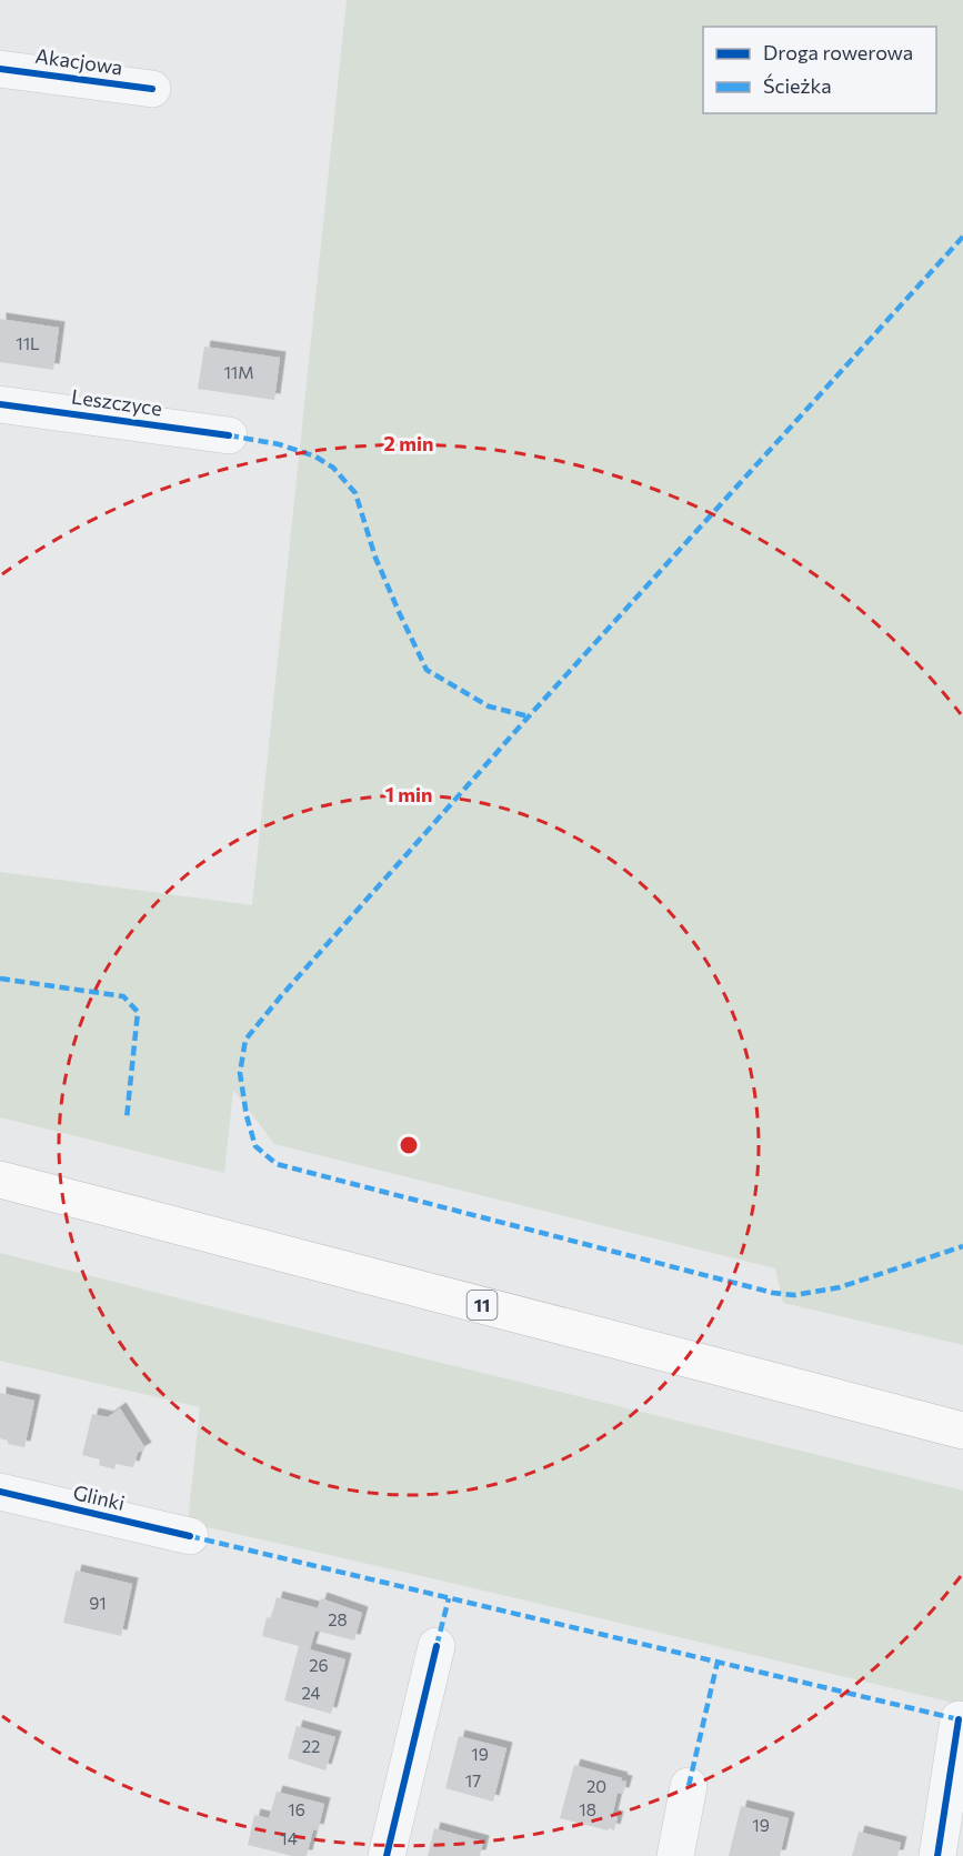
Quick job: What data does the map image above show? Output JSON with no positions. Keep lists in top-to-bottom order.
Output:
{
  "streets": {
    "highway": ["11"],
    "street": ["Akacjowa", "Leszczyce", "Glinki"]
  },
  "house_numbers": [
    "11L",
    "11M",
    "91",
    "28",
    "26",
    "24",
    "22",
    "19",
    "17",
    "20",
    "16",
    "18",
    "19",
    "14"
  ],
  "legend": ["Droga rowerowa", "Ścieżka"],
  "rings": ["2 min", "1 min"]
}
